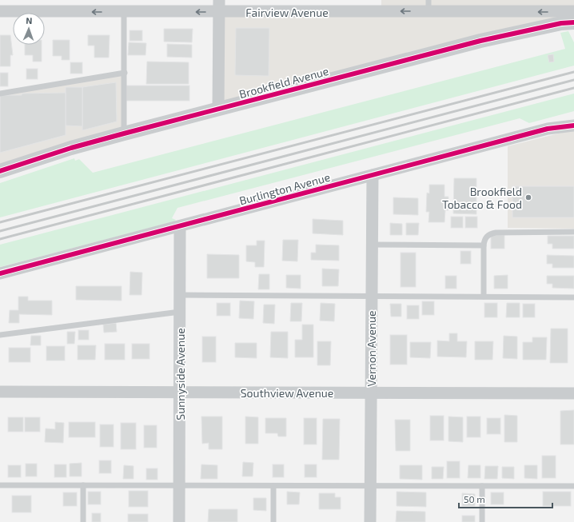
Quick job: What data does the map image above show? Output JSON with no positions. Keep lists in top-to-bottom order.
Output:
{
  "streets": {
    "street": [
      "Fairview Avenue",
      "Brookfield Avenue",
      "Burlington Avenue",
      "Vernon Avenue",
      "Sunnyside Avenue",
      "Southview Avenue"
    ]
  },
  "crossings": [
    ["Burlington Avenue", "Vernon Avenue"],
    ["Burlington Avenue", "Sunnyside Avenue"],
    ["Vernon Avenue", "Southview Avenue"],
    ["Sunnyside Avenue", "Southview Avenue"]
  ],
  "one_way": ["Fairview Avenue"],
  "places": ["Brookfield Tobacco & Food"],
  "scale_bar": "50 m",
  "north": "top"
}
